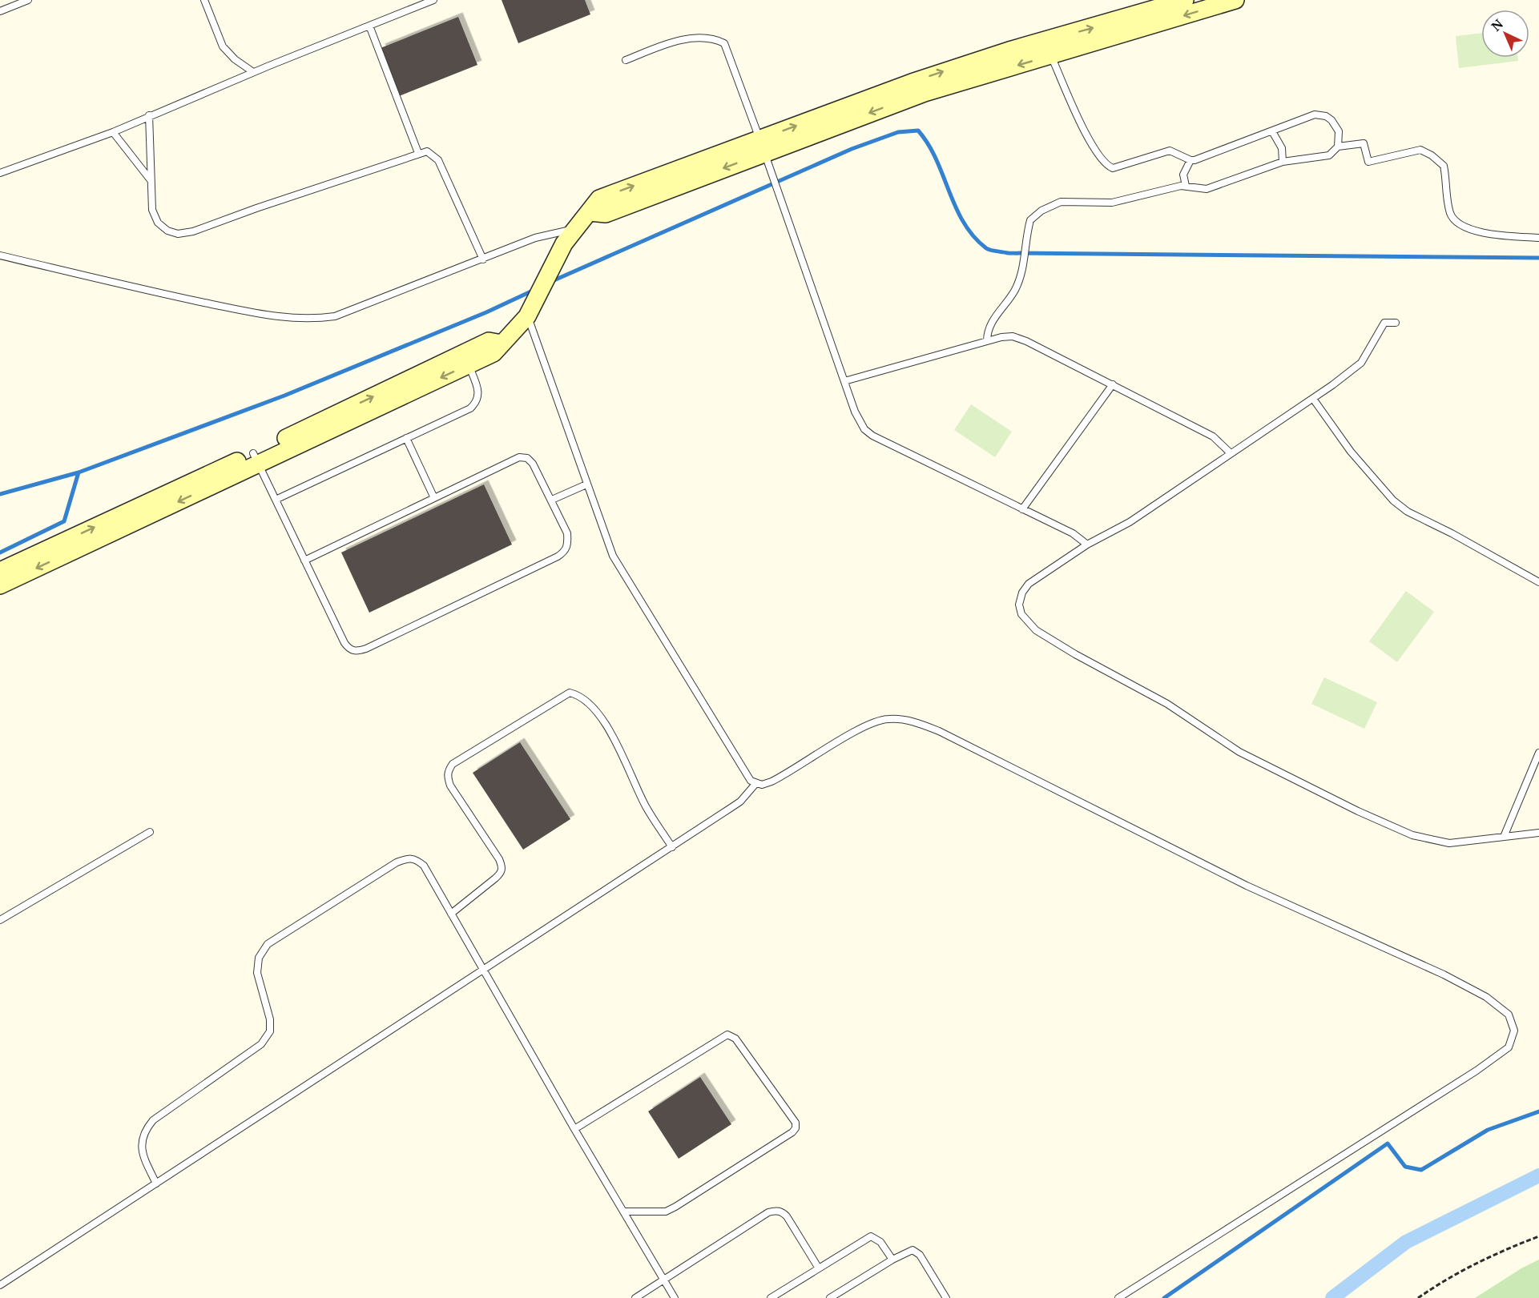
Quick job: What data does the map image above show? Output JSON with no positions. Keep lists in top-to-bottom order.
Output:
{
  "north": "top left"
}
